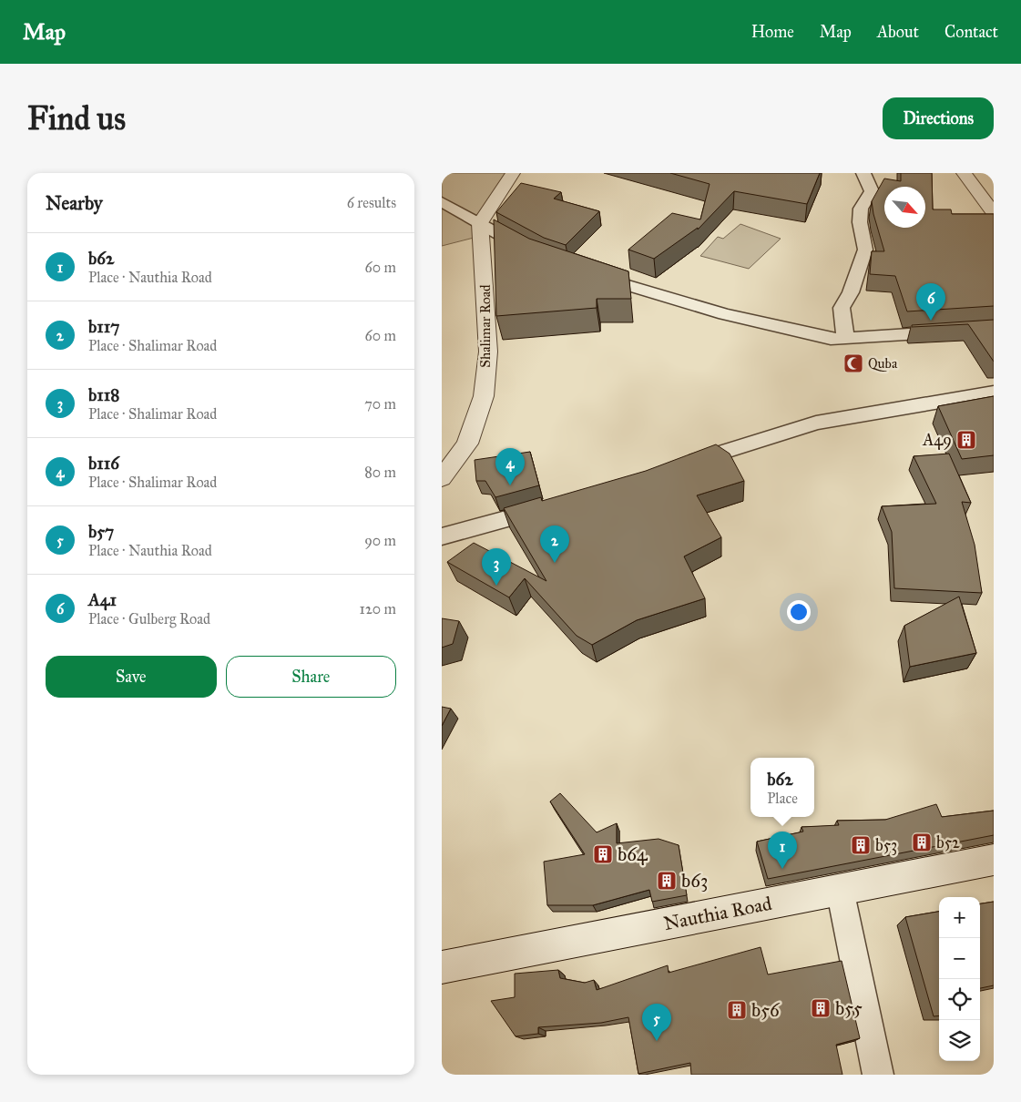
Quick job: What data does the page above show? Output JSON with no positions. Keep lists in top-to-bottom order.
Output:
{
  "streets": {
    "street": ["Shalimar Road", "Nauthia Road"]
  },
  "places": {
    "mosque": ["Quba"],
    "building": [
      "A49",
      "b52",
      "b53",
      "b64",
      "b63",
      "b55",
      "b56"
    ]
  },
  "north": "bottom right",
  "page": {
    "header": "Map",
    "nav": [
      "Home",
      "Map",
      "About",
      "Contact"
    ],
    "buttons": [
      "Directions",
      ["Save", "Share"]
    ],
    "title": "Find us",
    "heading": ["Nearby", "6 results"],
    "list": [
      {
        "mark": "1",
        "name": "b62",
        "note": "Place · Nauthia Road",
        "value": "60 m"
      },
      {
        "mark": "2",
        "name": "b117",
        "note": "Place · Shalimar Road",
        "value": "60 m"
      },
      {
        "mark": "3",
        "name": "b118",
        "note": "Place · Shalimar Road",
        "value": "70 m"
      },
      {
        "mark": "4",
        "name": "b116",
        "note": "Place · Shalimar Road",
        "value": "80 m"
      },
      {
        "mark": "5",
        "name": "b57",
        "note": "Place · Nauthia Road",
        "value": "90 m"
      },
      {
        "mark": "6",
        "name": "A41",
        "note": "Place · Gulberg Road",
        "value": "120 m"
      }
    ],
    "pins": [
      "6",
      "4",
      "2",
      "3",
      "1",
      "5"
    ],
    "popup": ["b62", "Place"],
    "map_buttons": ["+", "−"]
  }
}
